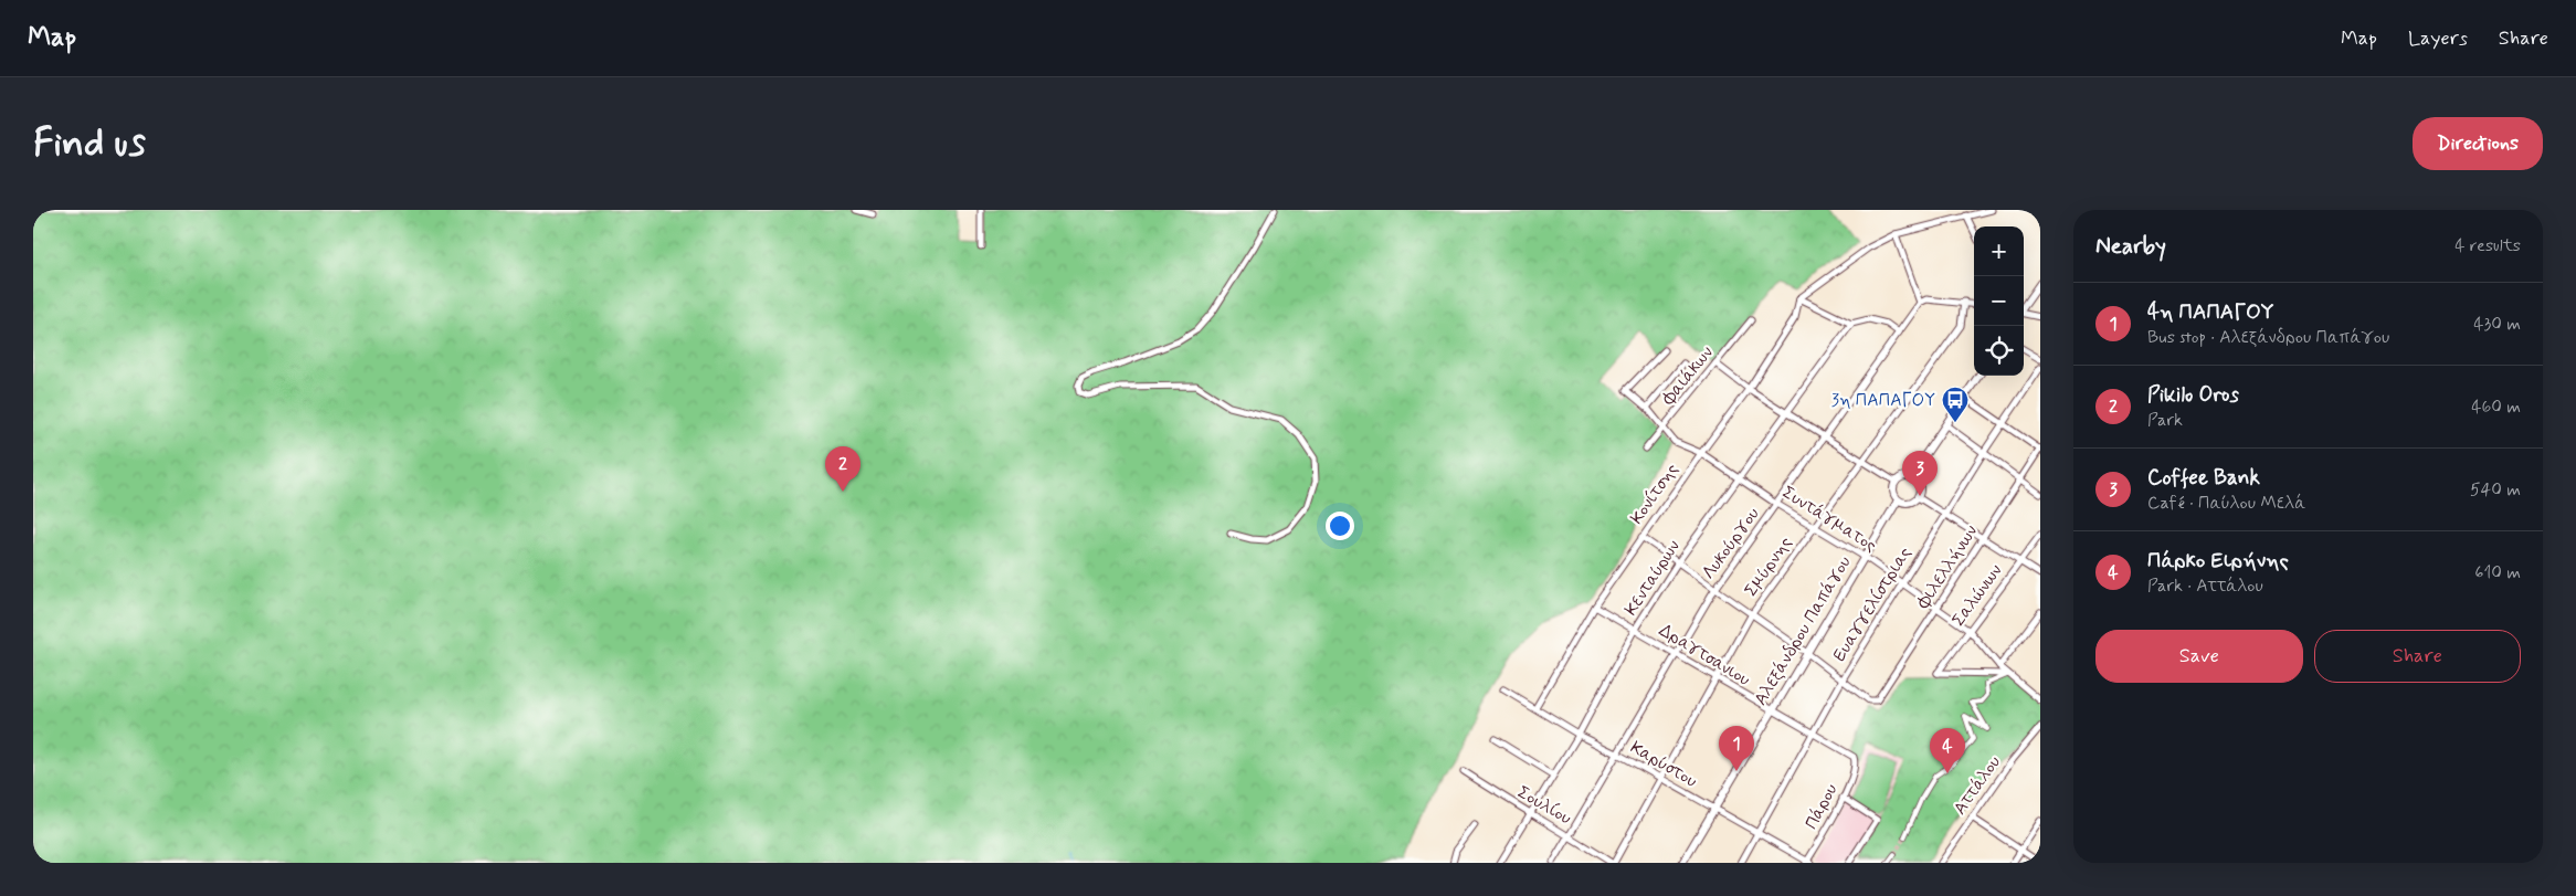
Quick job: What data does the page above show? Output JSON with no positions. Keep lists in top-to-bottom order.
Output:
{
  "streets": {
    "street": [
      "Φαιάκων",
      "Κονίτσης",
      "Συντάγματος",
      "Λυκούργου",
      "Σμύρνης",
      "Φιλελλήνων",
      "Κενταύρων",
      "Σαλώνων",
      "Ευαγγελίστριας",
      "Αλεξάνδρου Παπάγου",
      "Δραγτσανιου",
      "Καρύστου",
      "Αττάλου",
      "Σουλίου",
      "Πάρου"
    ]
  },
  "crossings": [
    ["Φαιάκων", "Συντάγματος"],
    ["Κονίτσης", "Συντάγματος"],
    ["Κονίτσης", "Δραγτσανιου"],
    ["Κονίτσης", "Καρύστου"],
    ["Συντάγματος", "Λυκούργου"],
    ["Συντάγματος", "Σμύρνης"],
    ["Συντάγματος", "Φιλελλήνων"],
    ["Συντάγματος", "Κενταύρων"],
    ["Συντάγματος", "Σαλώνων"],
    ["Συντάγματος", "Ευαγγελίστριας"],
    ["Συντάγματος", "Αλεξάνδρου Παπάγου"],
    ["Λυκούργου", "Δραγτσανιου"],
    ["Λυκούργου", "Καρύστου"],
    ["Λυκούργου", "Σουλίου"],
    ["Σμύρνης", "Δραγτσανιου"],
    ["Σμύρνης", "Καρύστου"],
    ["Σμύρνης", "Σουλίου"],
    ["Φιλελλήνων", "Ευαγγελίστριας"],
    ["Κενταύρων", "Δραγτσανιου"],
    ["Κενταύρων", "Καρύστου"],
    ["Κενταύρων", "Σουλίου"],
    ["Ευαγγελίστριας", "Δραγτσανιου"],
    ["Ευαγγελίστριας", "Καρύστου"],
    ["Αλεξάνδρου Παπάγου", "Δραγτσανιου"],
    ["Αλεξάνδρου Παπάγου", "Καρύστου"],
    ["Δραγτσανιου", "Πάρου"],
    ["Καρύστου", "Πάρου"]
  ],
  "places": {
    "bus stop": ["3η ΠΑΠΑΓΟΥ"]
  },
  "page": {
    "header": "Map",
    "nav": ["Map", "Layers", "Share"],
    "buttons": [
      "Directions",
      ["Save", "Share"]
    ],
    "title": "Find us",
    "heading": ["Nearby", "4 results"],
    "map_buttons": ["+", "−"],
    "list": [
      {
        "mark": "1",
        "name": "4η ΠΑΠΑΓΟΥ",
        "note": "Bus stop · Αλεξάνδρου Παπάγου",
        "value": "430 m"
      },
      {
        "mark": "2",
        "name": "Pikilo Oros",
        "note": "Park",
        "value": "460 m"
      },
      {
        "mark": "3",
        "name": "Coffee Bank",
        "note": "Café · Παύλου Μελά",
        "value": "540 m"
      },
      {
        "mark": "4",
        "name": "Πάρκο Ειρήνης",
        "note": "Park · Αττάλου",
        "value": "610 m"
      }
    ],
    "pins": [
      "2",
      "3",
      "1",
      "4"
    ]
  }
}
